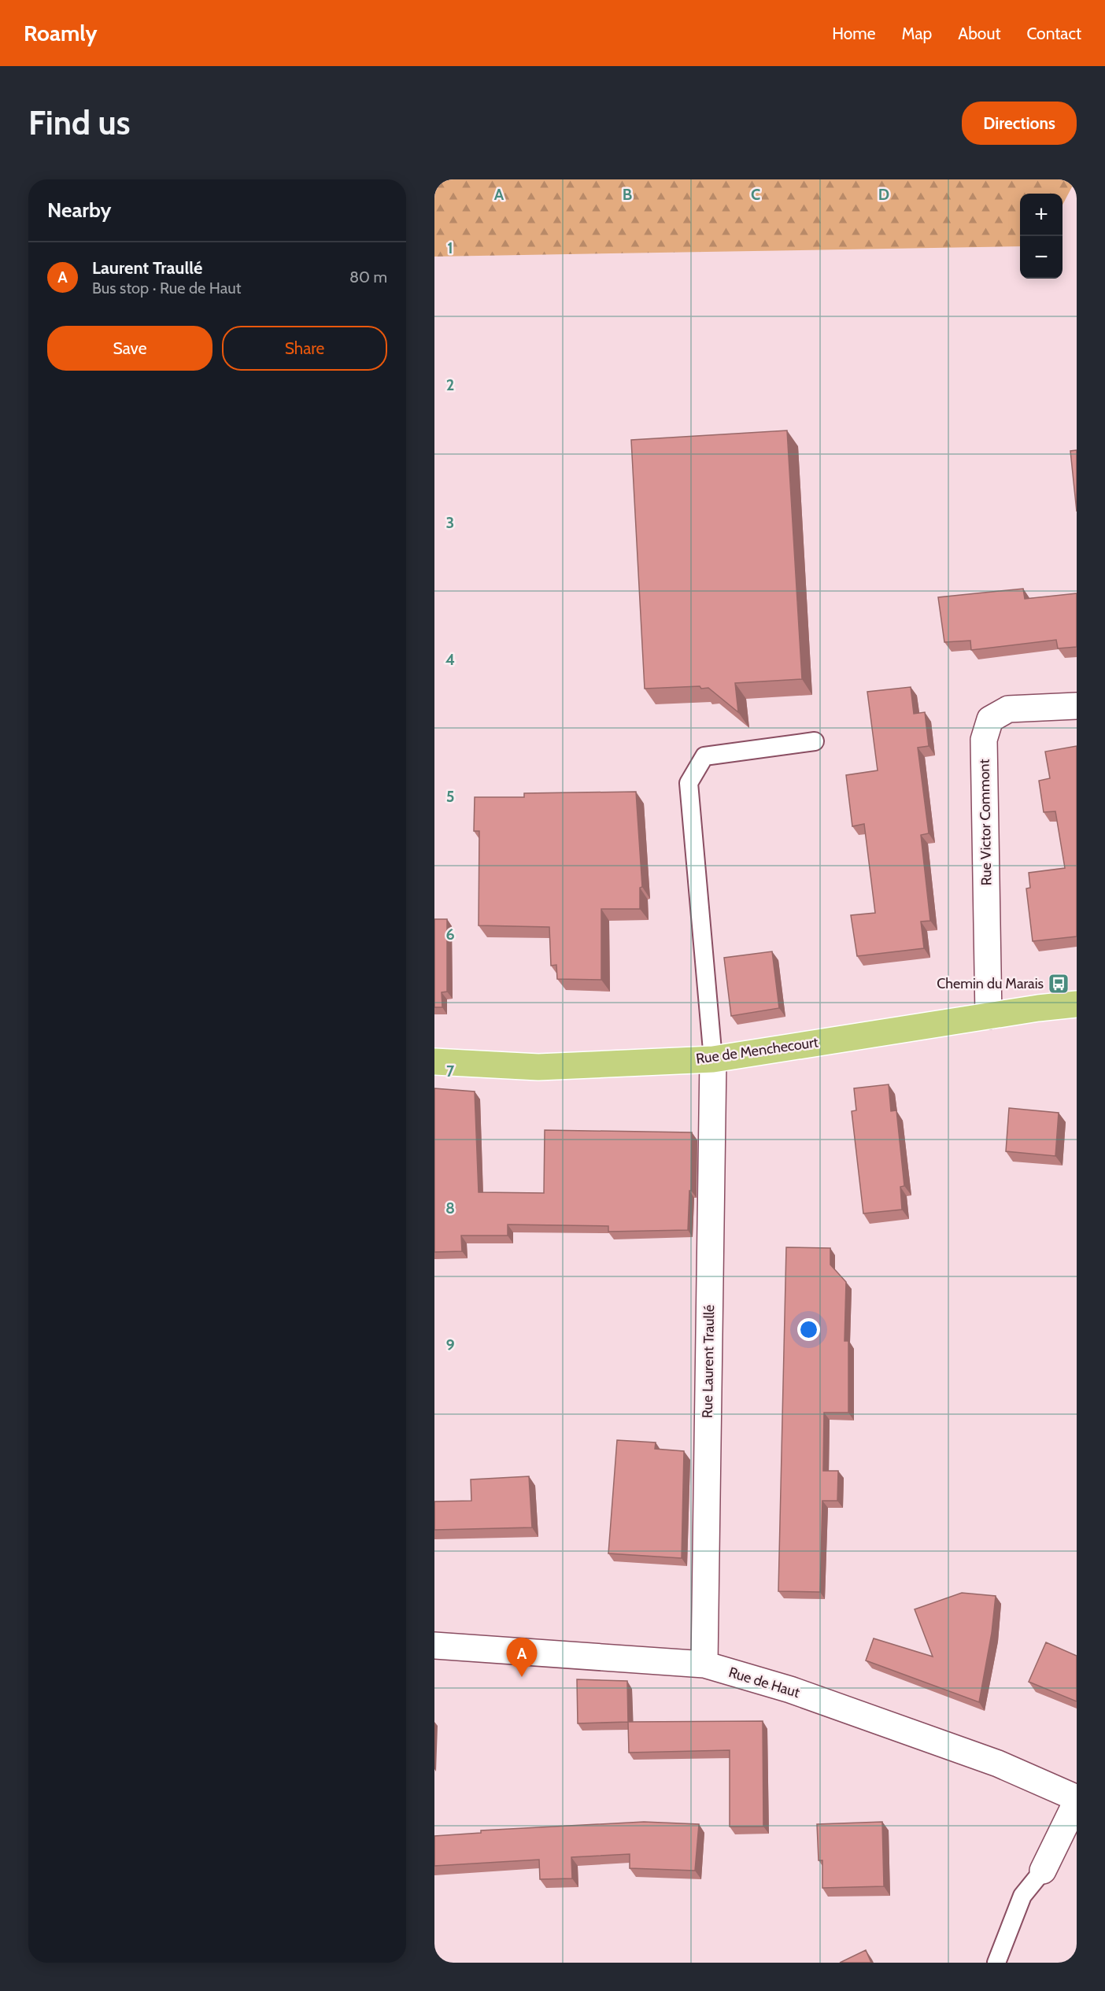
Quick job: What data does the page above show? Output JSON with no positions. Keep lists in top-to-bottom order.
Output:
{
  "streets": {
    "main road": ["Rue de Menchecourt"],
    "street": ["Rue Victor Commont", "Rue Laurent Traullé", "Rue de Haut"]
  },
  "crossings": [
    ["Rue Victor Commont", "Rue de Menchecourt"],
    ["Rue de Menchecourt", "Rue Laurent Traullé"],
    ["Rue Laurent Traullé", "Rue de Haut"]
  ],
  "places": {
    "bus stop": ["Chemin du Marais"]
  },
  "page": {
    "header": "Roamly",
    "nav": [
      "Home",
      "Map",
      "About",
      "Contact"
    ],
    "buttons": [
      "Directions",
      ["Save", "Share"]
    ],
    "title": "Find us",
    "heading": "Nearby",
    "map_buttons": ["+", "−"],
    "list": [
      {
        "mark": "A",
        "name": "Laurent Traullé",
        "note": "Bus stop · Rue de Haut",
        "value": "80 m"
      }
    ],
    "pins": "A"
  },
  "grid": {
    "columns": [
      "A",
      "B",
      "C",
      "D"
    ],
    "rows": [
      "1",
      "2",
      "3",
      "4",
      "5",
      "6",
      "7",
      "8",
      "9"
    ]
  }
}
